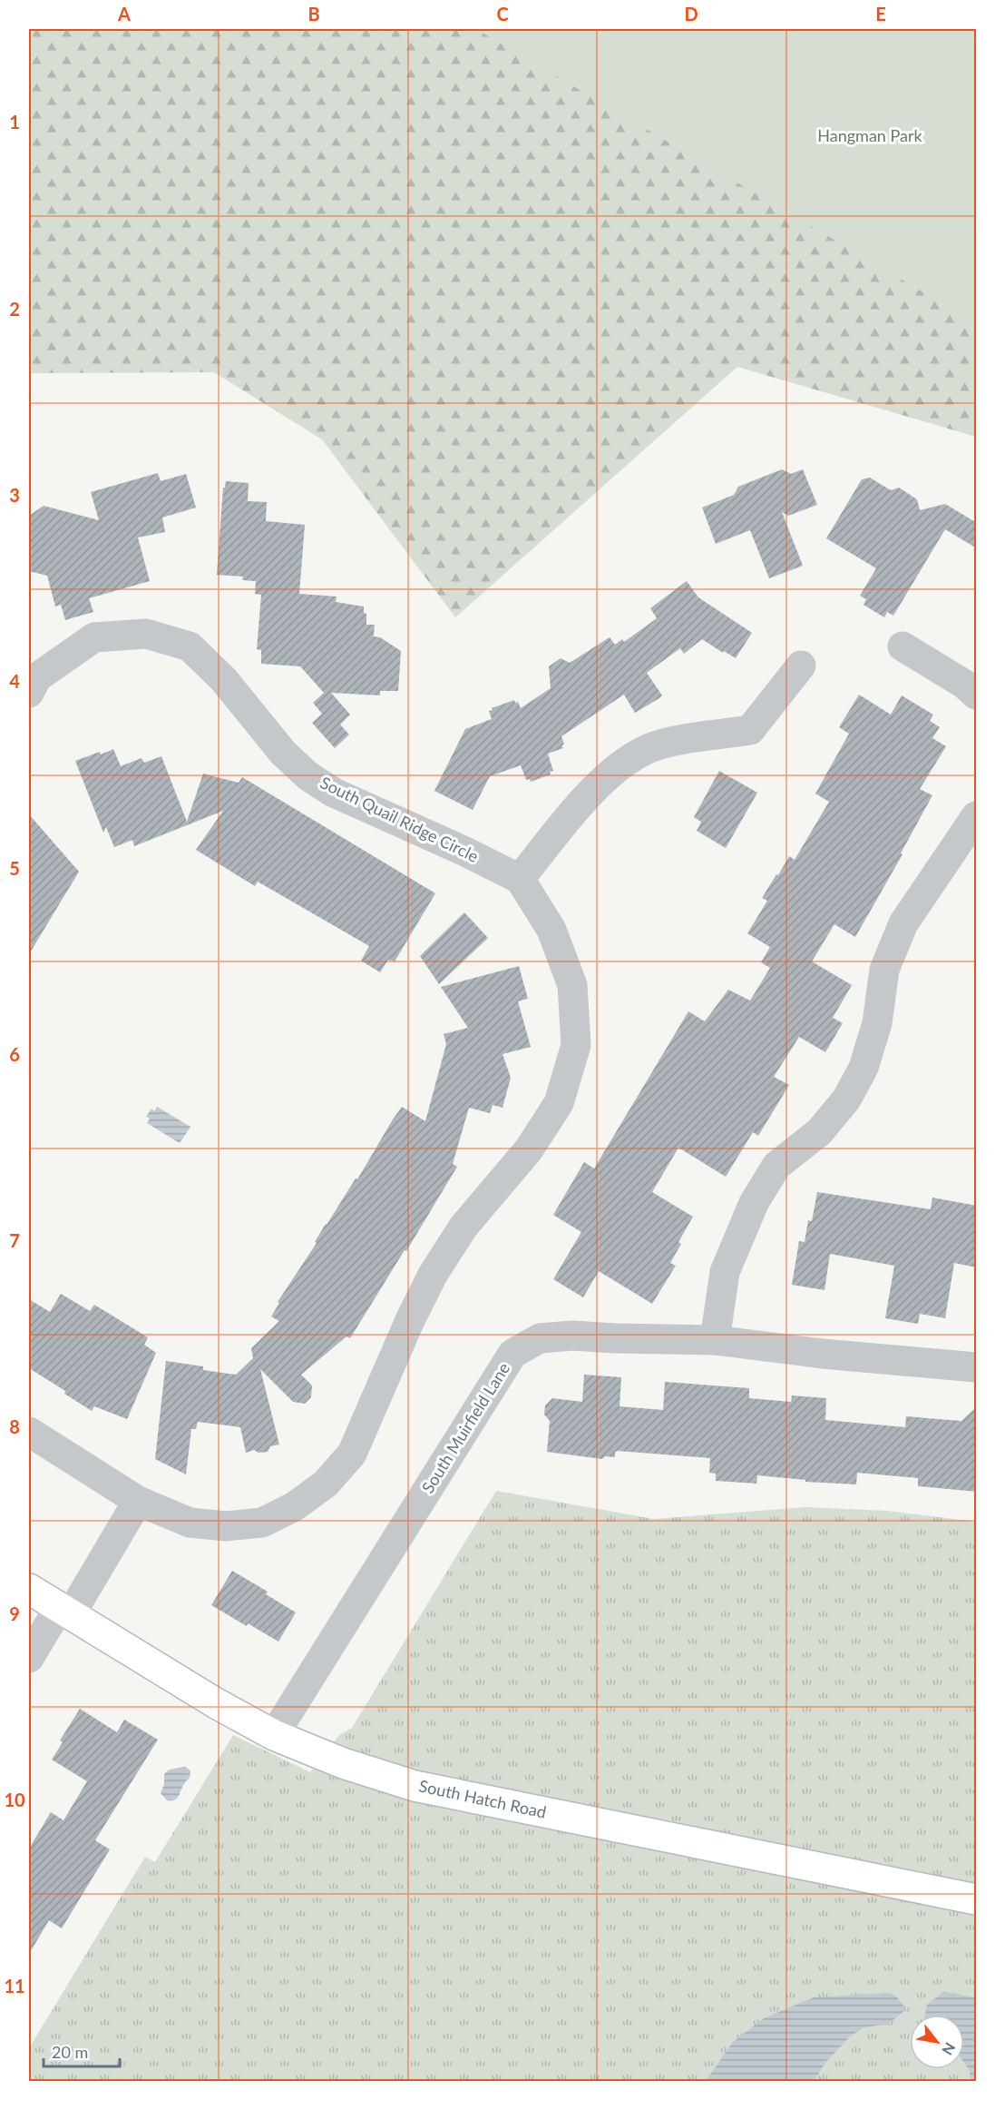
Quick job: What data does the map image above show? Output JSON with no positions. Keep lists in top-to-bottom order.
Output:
{
  "streets": {
    "main road": ["South Hatch Road"],
    "street": ["South Quail Ridge Circle", "South Muirfield Lane"]
  },
  "crossings": [
    ["South Muirfield Lane", "South Hatch Road"]
  ],
  "parks": ["Hangman Park"],
  "scale_bar": "20 m",
  "north": "bottom right",
  "grid": {
    "columns": [
      "A",
      "B",
      "C",
      "D",
      "E"
    ],
    "rows": [
      "1",
      "2",
      "3",
      "4",
      "5",
      "6",
      "7",
      "8",
      "9",
      "10",
      "11"
    ]
  }
}
